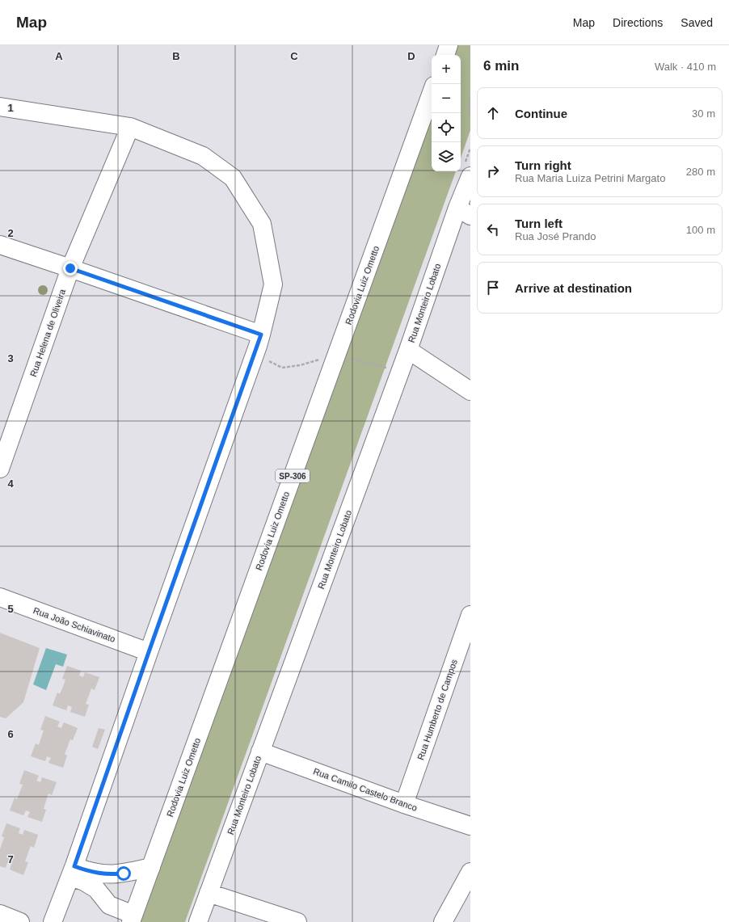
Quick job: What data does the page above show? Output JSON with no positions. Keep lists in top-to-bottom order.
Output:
{
  "streets": {
    "street": [
      "Rodovia Luiz Ometto",
      "Rua Monteiro Lobato",
      "Rua Helena de Oliveira",
      "SP-306",
      "Rua João Schiavinato",
      "Rua Humberto de Campos",
      "Rua Camilo Castelo Branco"
    ]
  },
  "crossings": [
    ["Rua Monteiro Lobato", "Rua Camilo Castelo Branco"],
    ["Rua Humberto de Campos", "Rua Camilo Castelo Branco"]
  ],
  "page": {
    "header": "Map",
    "nav": ["Map", "Directions", "Saved"],
    "heading": ["6 min", "Walk · 410 m"],
    "map_buttons": ["+", "−"],
    "list": [
      ["Continue", "30 m"],
      ["Turn right", "Rua Maria Luiza Petrini Margato", "280 m"],
      ["Turn left", "Rua José Prando", "100 m"],
      "Arrive at destination"
    ]
  },
  "grid": {
    "columns": [
      "A",
      "B",
      "C",
      "D"
    ],
    "rows": [
      "1",
      "2",
      "3",
      "4",
      "5",
      "6",
      "7"
    ]
  }
}
